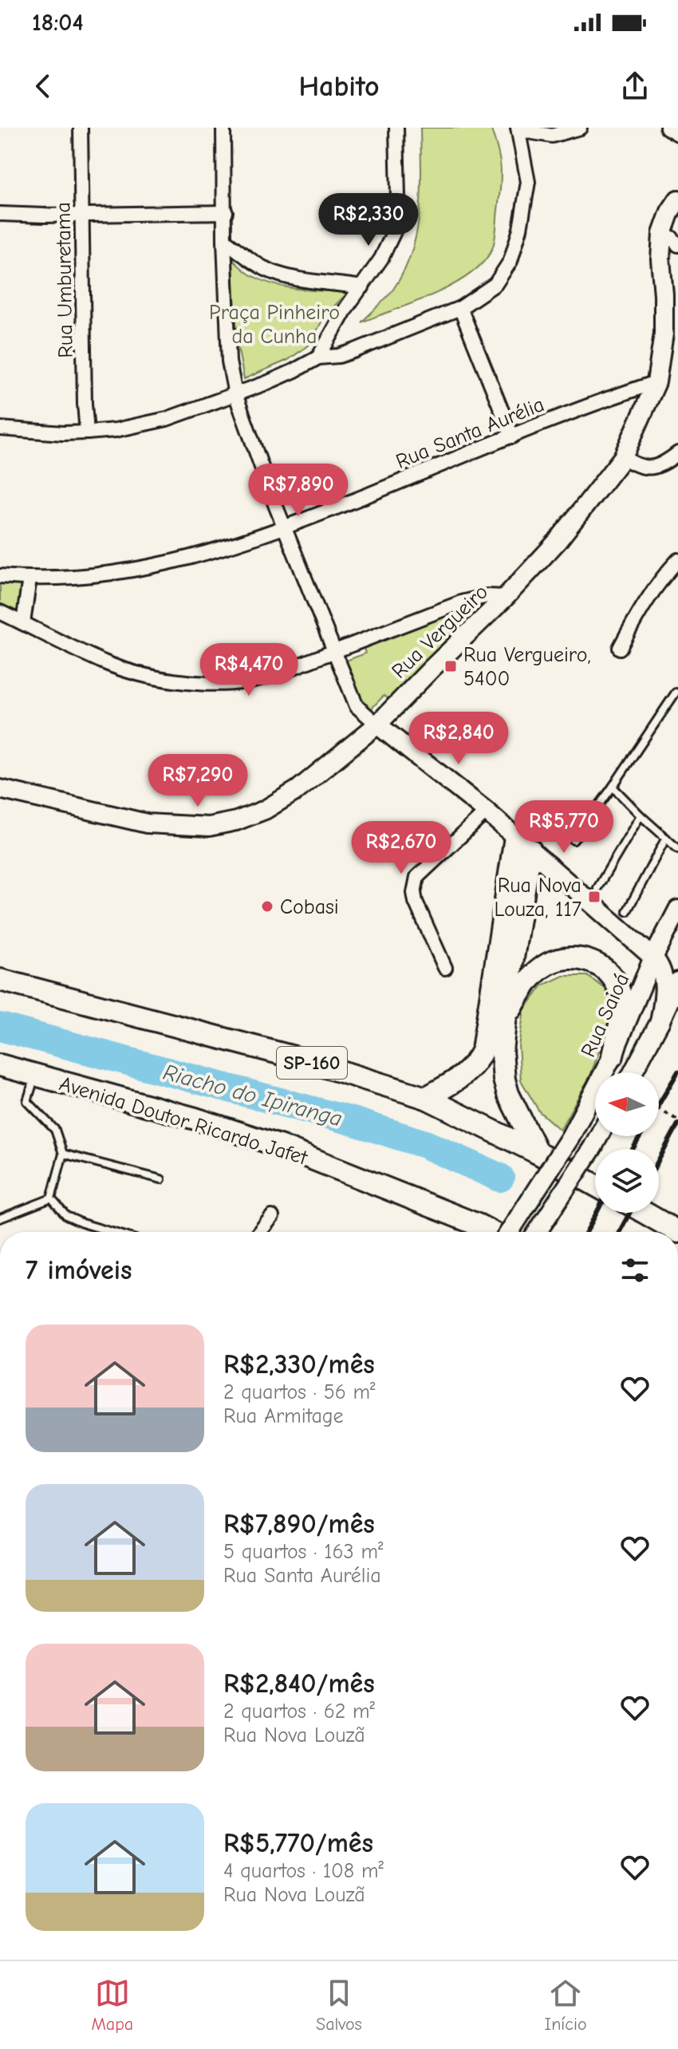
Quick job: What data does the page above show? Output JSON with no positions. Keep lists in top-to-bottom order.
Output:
{
  "streets": {
    "main road": [
      "Rua Vergueiro",
      "Rua Saioá",
      "SP-160",
      "Avenida Doutor Ricardo Jafet"
    ],
    "street": ["Rua Umburetama", "Rua Santa Aurélia"]
  },
  "crossings": [
    ["Rua Santa Aurélia", "Rua Vergueiro"]
  ],
  "water": ["Riacho do Ipiranga"],
  "parks": ["Praça Pinheiro da Cunha"],
  "places": {
    "transit": ["Rua Vergueiro, 5400", "Rua Nova Louza, 117"],
    "other": ["Cobasi"]
  },
  "north": "left",
  "page": {
    "status": "18:04",
    "header": "Habito",
    "price": [
      "R$2,330",
      "R$7,890",
      "R$4,470",
      "R$2,840",
      "R$7,290",
      "R$5,770",
      "R$2,670"
    ],
    "heading": "7 imóveis",
    "list": [
      {
        "name": "R$2,330/mês",
        "note": "2 quartos · 56 m² · Rua Armitage"
      },
      {
        "name": "R$7,890/mês",
        "note": "5 quartos · 163 m² · Rua Santa Aurélia"
      },
      {
        "name": "R$2,840/mês",
        "note": "2 quartos · 62 m² · Rua Nova Louzã"
      },
      {
        "name": "R$5,770/mês",
        "note": "4 quartos · 108 m² · Rua Nova Louzã"
      }
    ],
    "tabs": ["Mapa", "Salvos", "Início"]
  }
}
